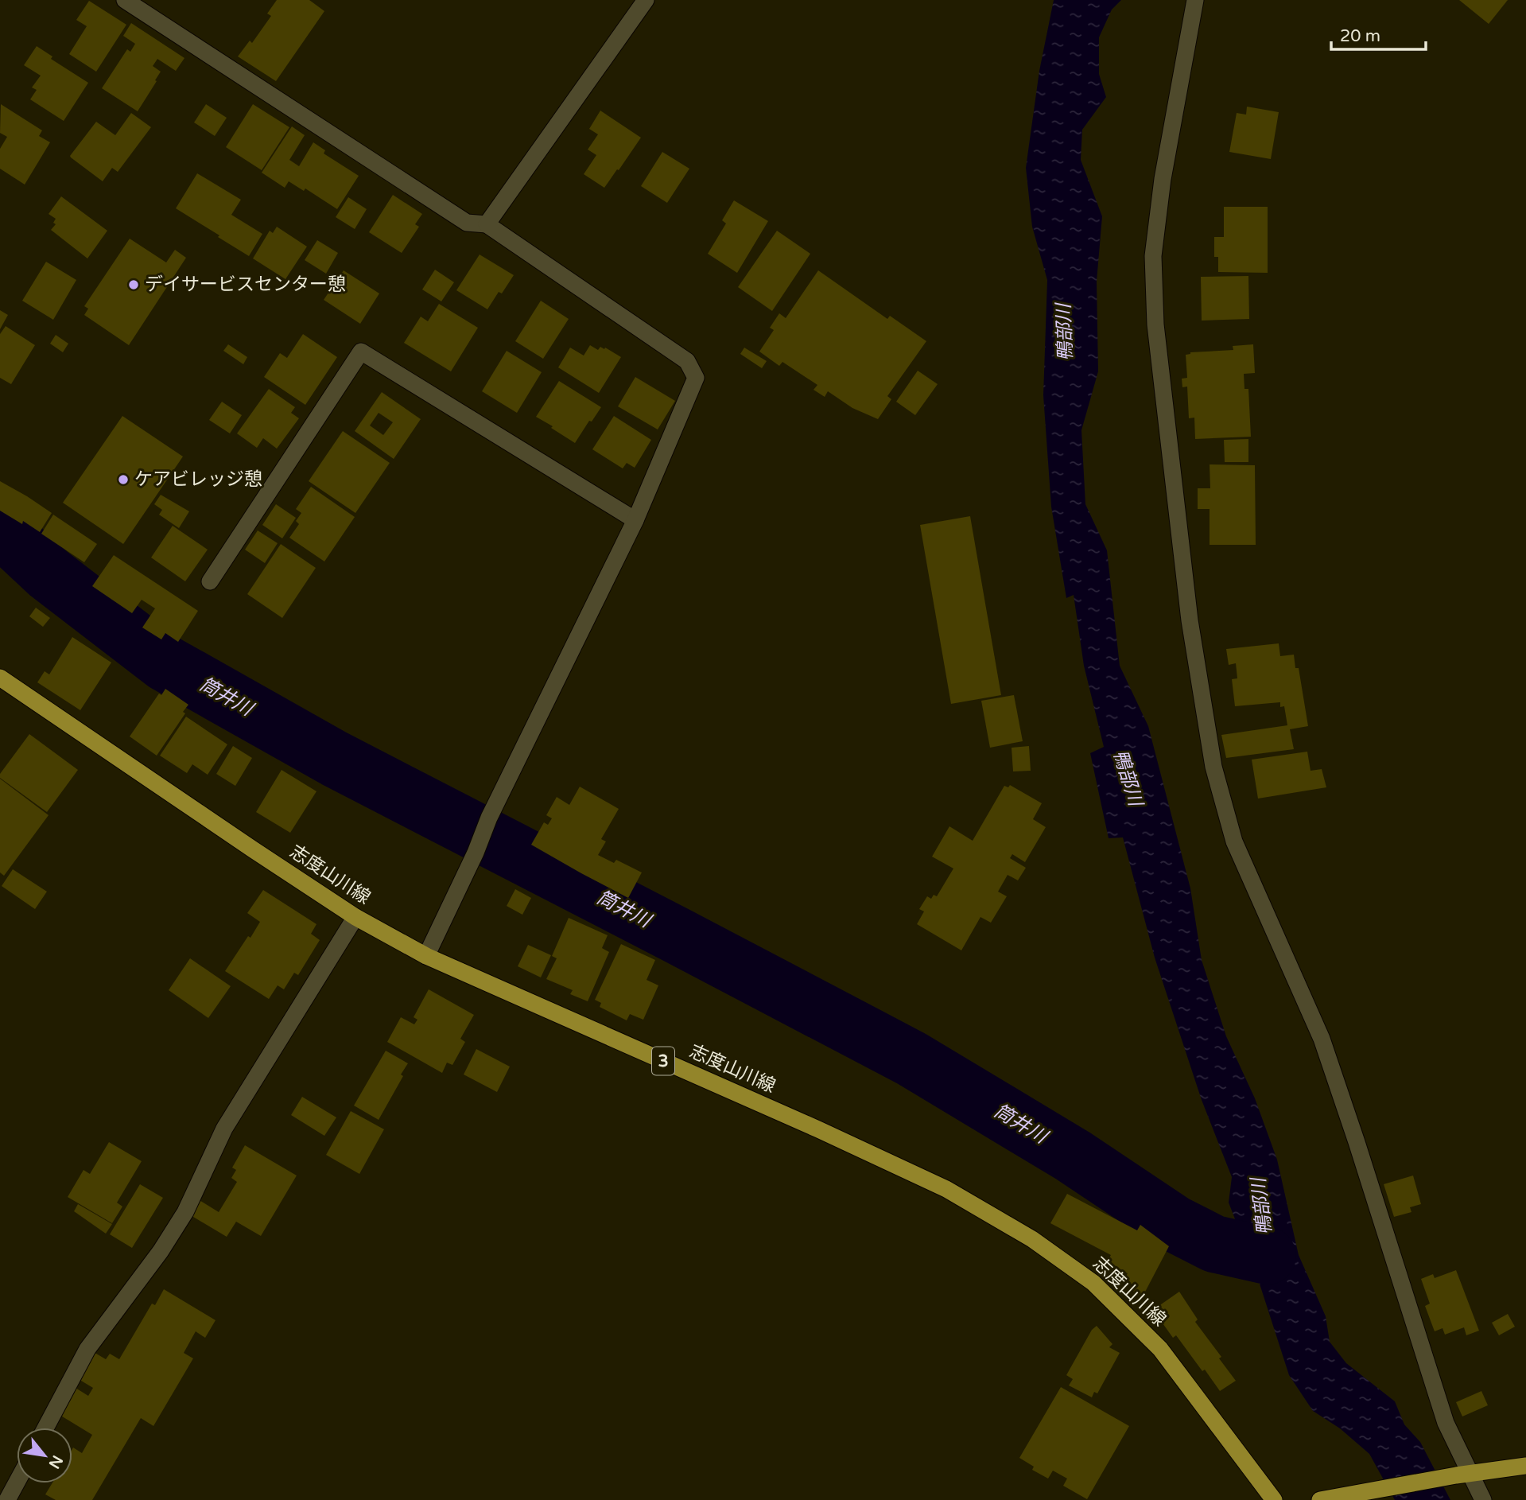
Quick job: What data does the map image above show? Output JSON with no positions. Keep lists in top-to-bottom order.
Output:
{
  "streets": {
    "main road": ["志度山川線", "3"]
  },
  "water": ["鴨部川", "筒井川"],
  "places": ["デイサービスセンター憩", "ケアビレッジ憩"],
  "scale_bar": "20 m",
  "north": "bottom right"
}
